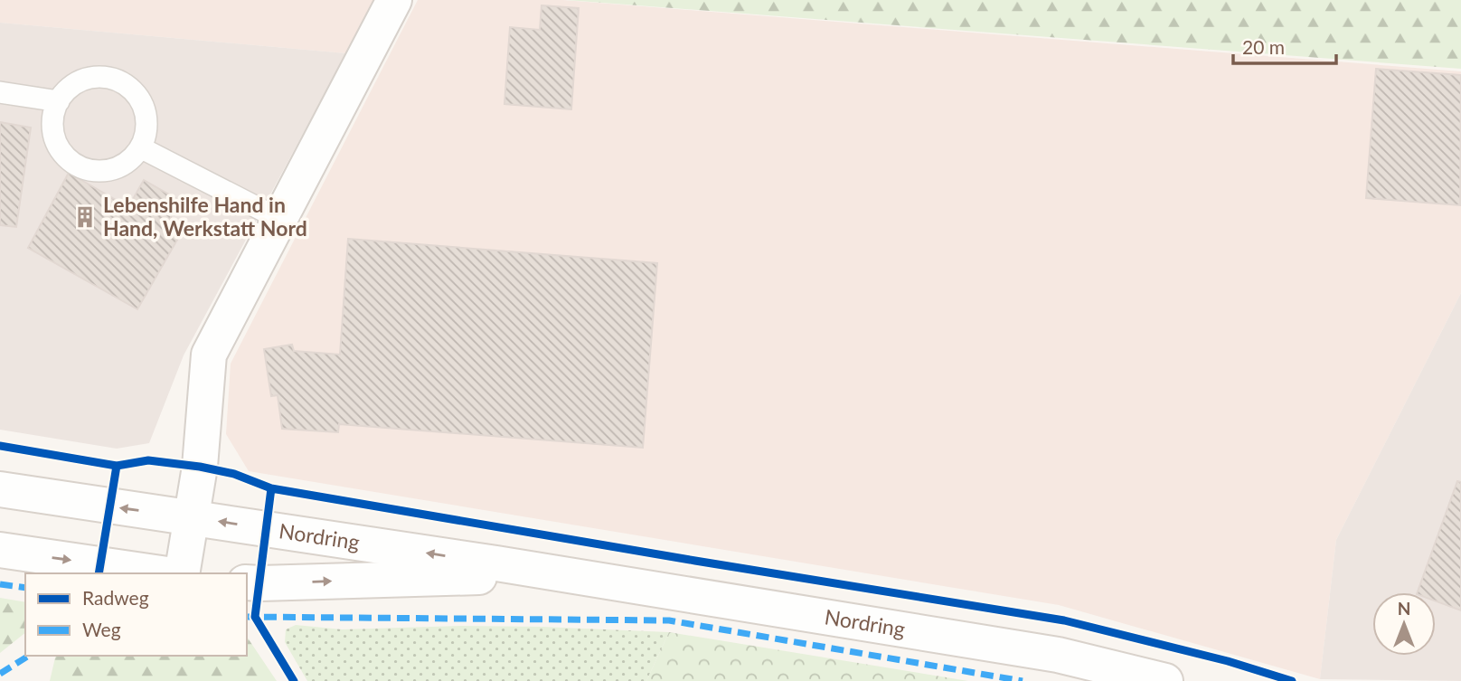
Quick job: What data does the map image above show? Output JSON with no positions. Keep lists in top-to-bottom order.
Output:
{
  "streets": {
    "main road": ["Nordring"]
  },
  "places": {
    "building": ["Lebenshilfe Hand in Hand, Werkstatt Nord"]
  },
  "legend": ["Radweg", "Weg"],
  "scale_bar": "20 m",
  "north": "top"
}
